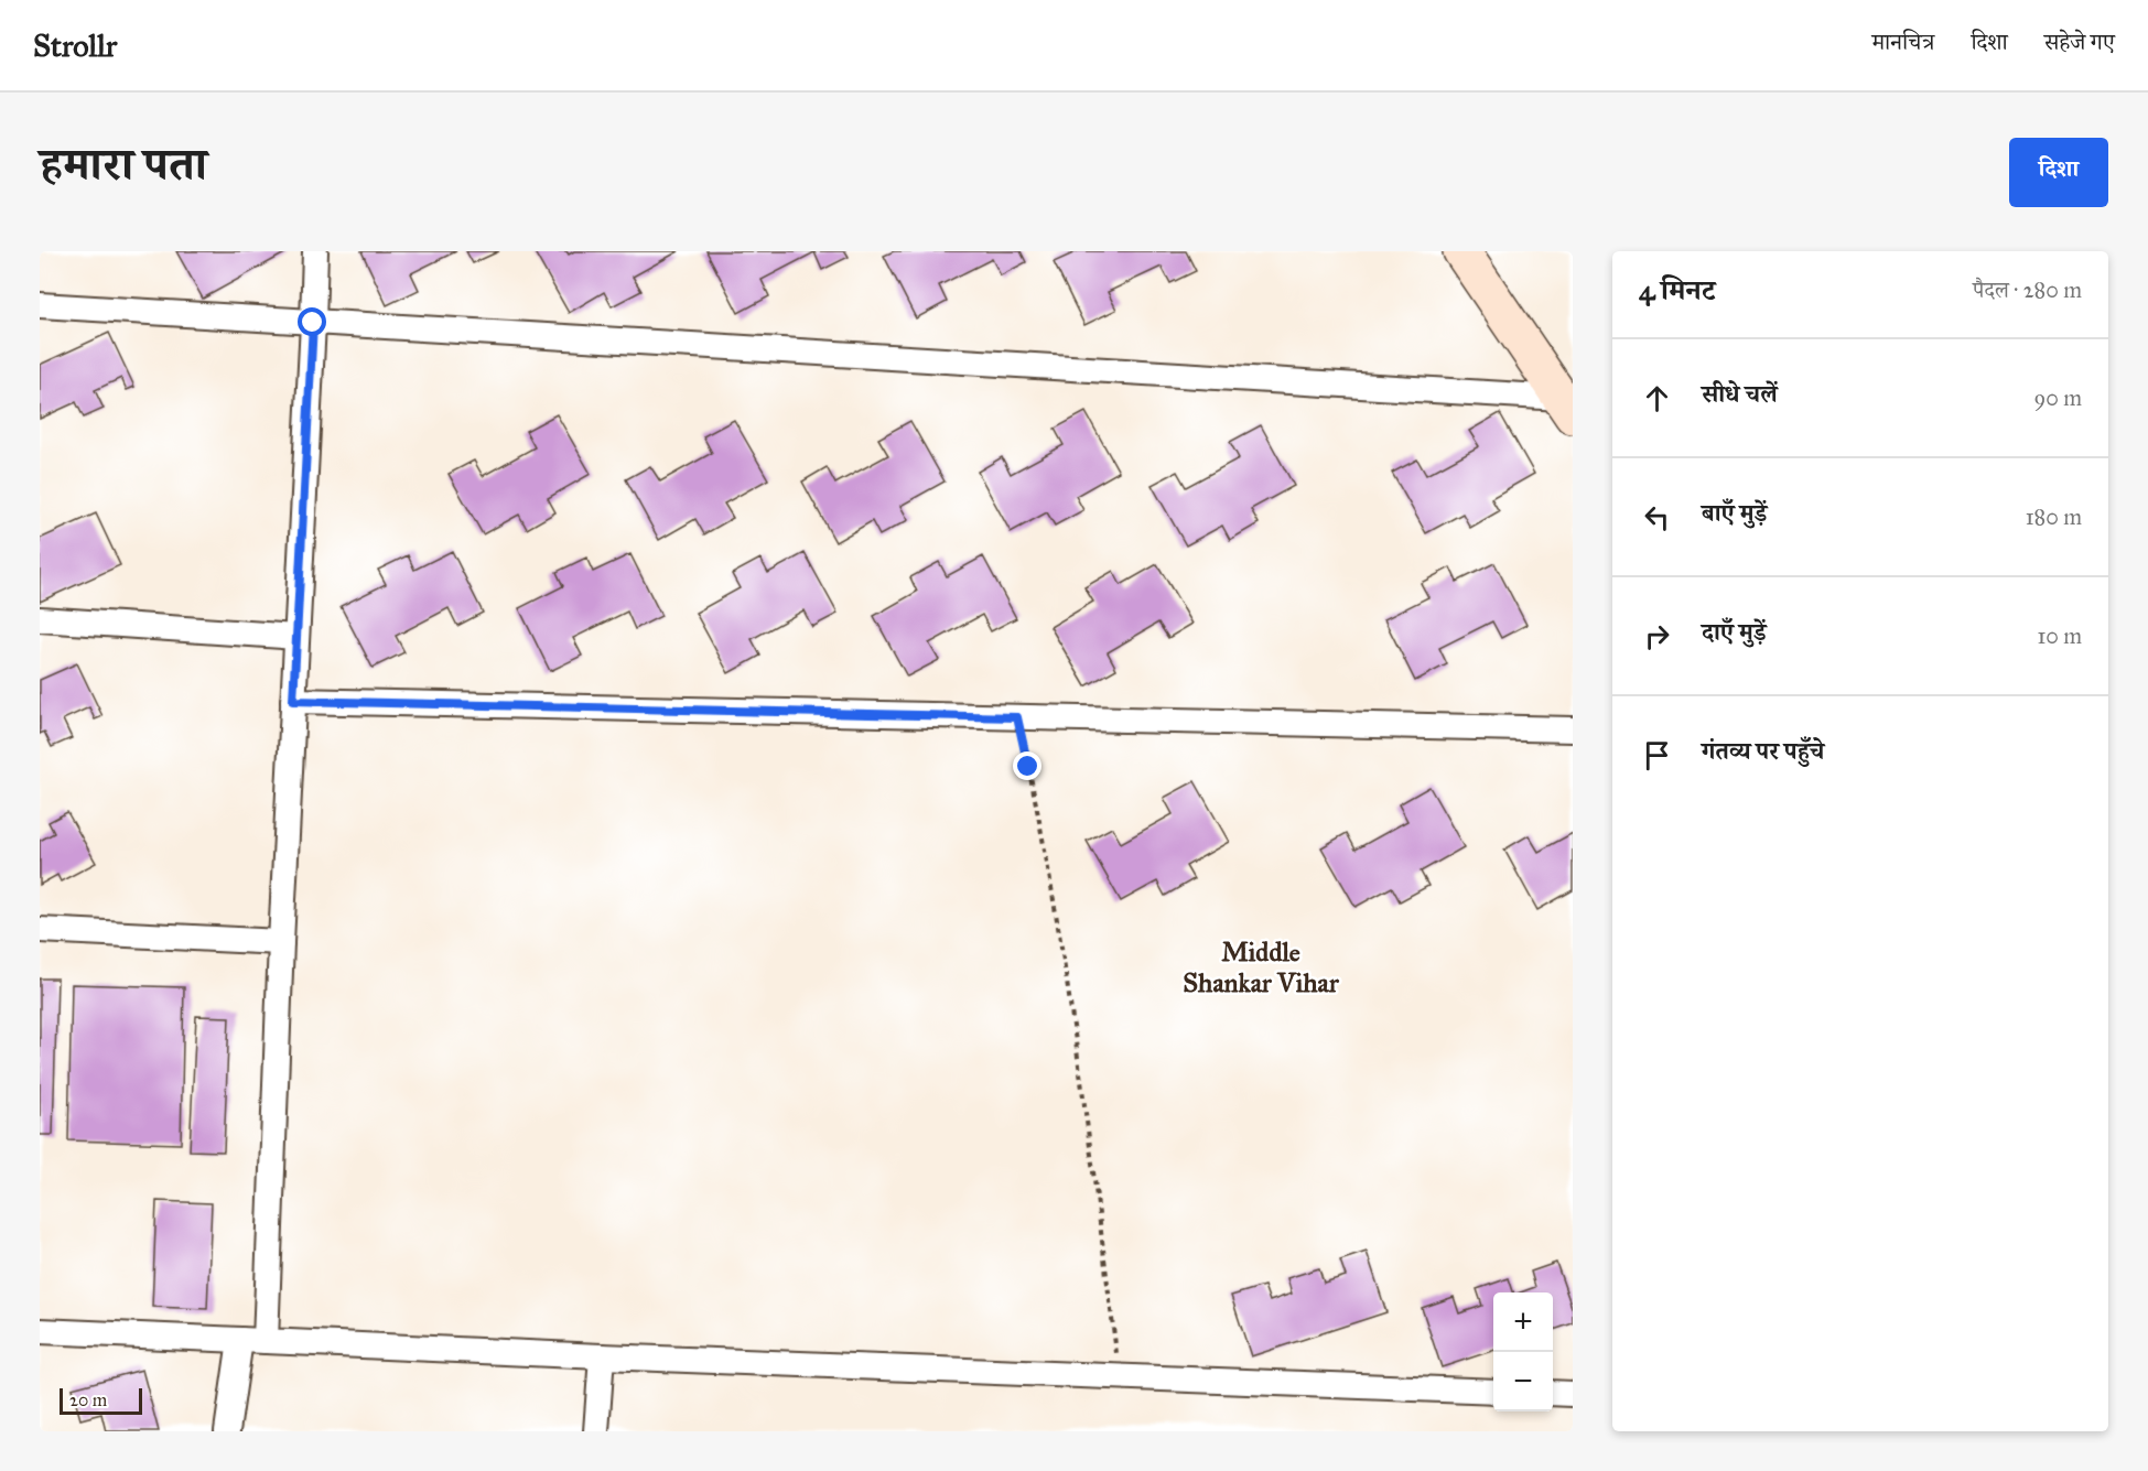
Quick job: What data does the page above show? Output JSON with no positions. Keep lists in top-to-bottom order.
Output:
{
  "districts": ["Middle Shankar Vihar"],
  "scale_bar": "20 m",
  "page": {
    "header": "Strollr",
    "nav": ["मानचित्र", "दिशा", "सहेजे गए"],
    "title": "हमारा पता",
    "buttons": "दिशा",
    "heading": ["4 मिनट", "पैदल · 280 m"],
    "list": [
      ["सीधे चलें", "90 m"],
      ["बाएँ मुड़ें", "180 m"],
      ["दाएँ मुड़ें", "10 m"],
      "गंतव्य पर पहुँचे"
    ],
    "map_buttons": ["+", "−"],
    "scale": "20 m"
  }
}
